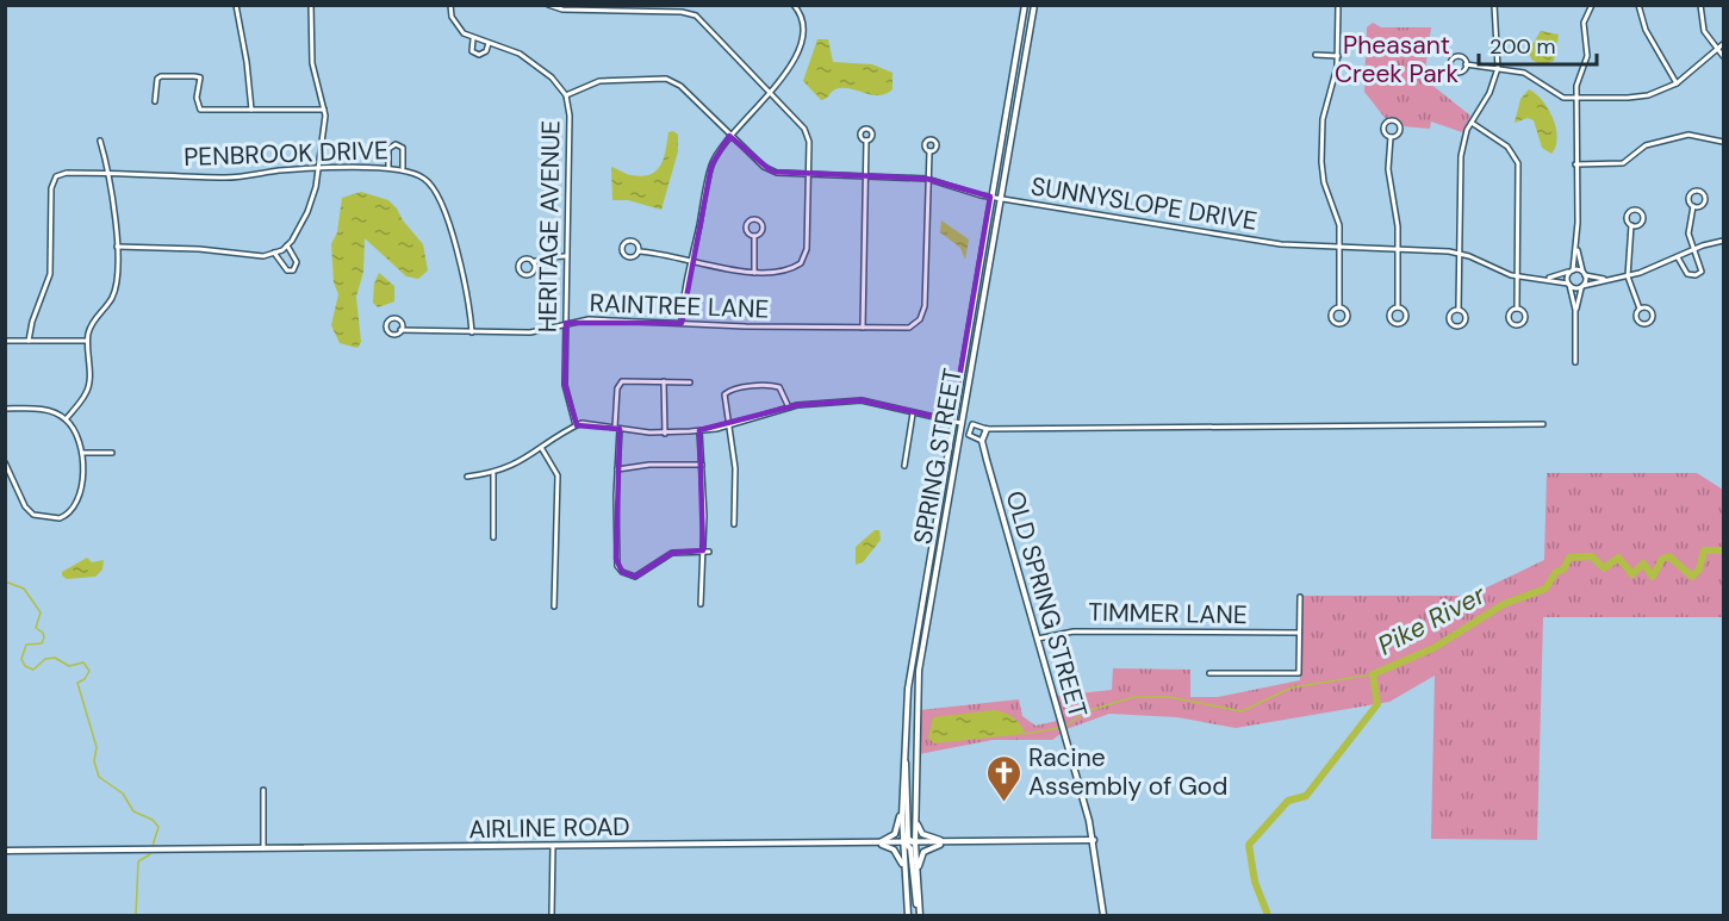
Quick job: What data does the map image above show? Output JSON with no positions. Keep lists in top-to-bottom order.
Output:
{
  "streets": {
    "main road": ["SPRING STREET", "OLD SPRING STREET", "AIRLINE ROAD"],
    "street": [
      "PENBROOK DRIVE",
      "SUNNYSLOPE DRIVE",
      "HERITAGE AVENUE",
      "RAINTREE LANE",
      "TIMMER LANE"
    ]
  },
  "crossings": [
    ["PENBROOK DRIVE", "RAINTREE LANE"],
    ["SUNNYSLOPE DRIVE", "RAINTREE LANE"],
    ["SUNNYSLOPE DRIVE", "SPRING STREET"],
    ["HERITAGE AVENUE", "RAINTREE LANE"],
    ["SPRING STREET", "AIRLINE ROAD"],
    ["OLD SPRING STREET", "TIMMER LANE"],
    ["OLD SPRING STREET", "AIRLINE ROAD"]
  ],
  "water": ["Pike River"],
  "parks": ["Pheasant Creek Park"],
  "places": {
    "church": ["Racine Assembly of God"]
  },
  "scale_bar": "200 m"
}
